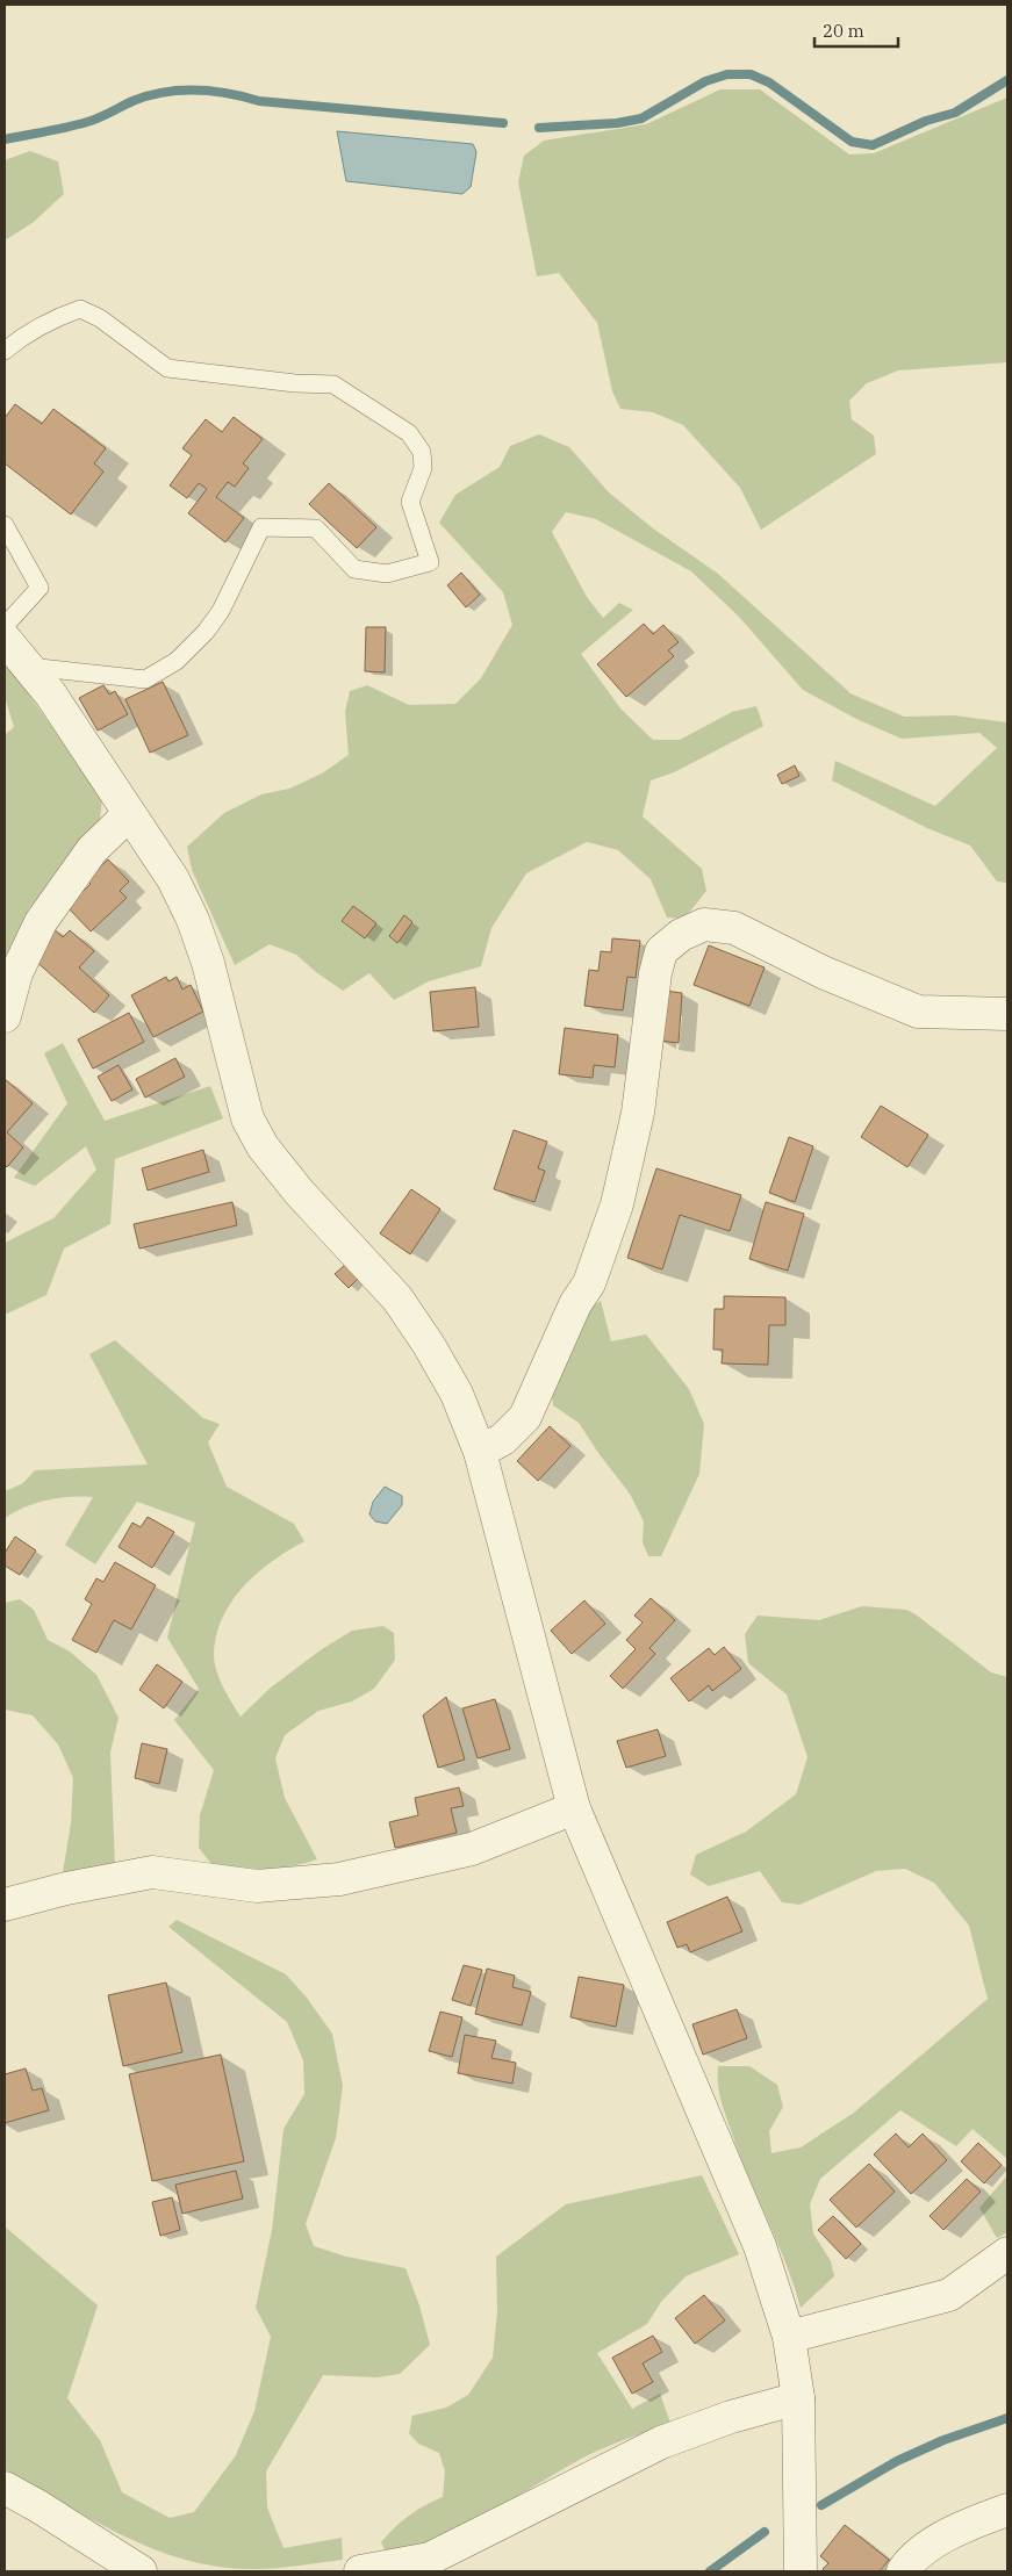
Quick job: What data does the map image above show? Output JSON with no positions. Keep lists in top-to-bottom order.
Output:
{
  "scale_bar": "20 m"
}
